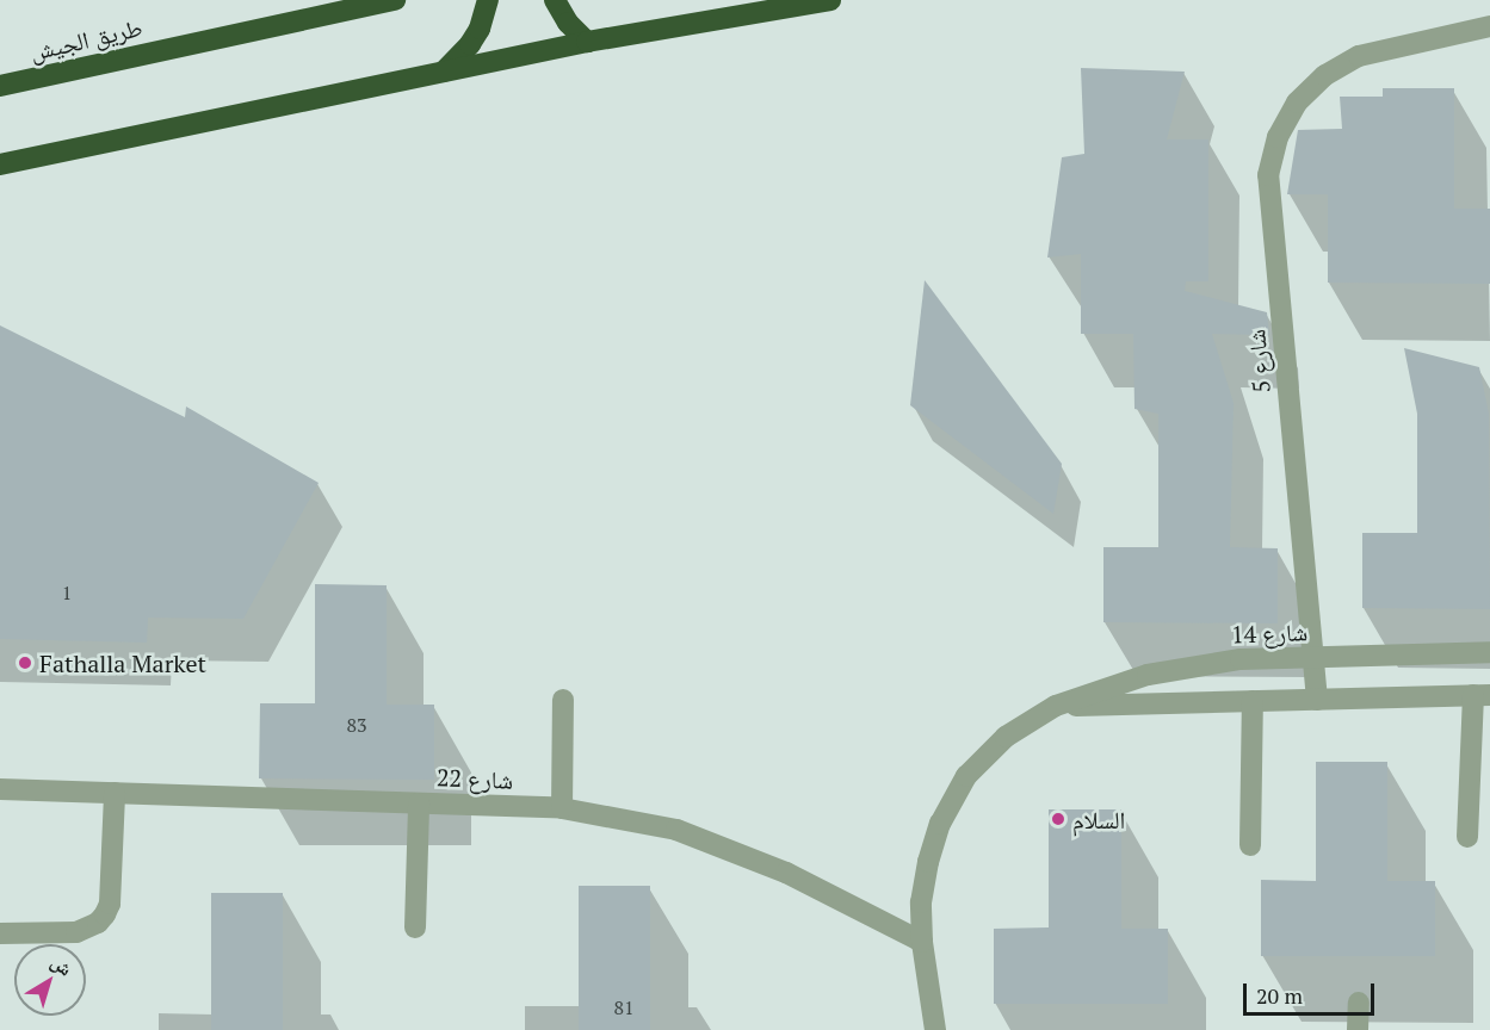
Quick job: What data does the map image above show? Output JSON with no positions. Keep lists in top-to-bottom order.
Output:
{
  "streets": {
    "highway": ["طريق الجيش"],
    "street": ["شارع 5", "شارع 14", "شارع 22"]
  },
  "crossings": [
    ["شارع 5", "شارع 14"],
    ["شارع 14", "شارع 22"]
  ],
  "places": ["Fathalla Market", "السلام"],
  "house_numbers": ["1", "83", "81"],
  "scale_bar": "20 m",
  "north": "top right"
}
